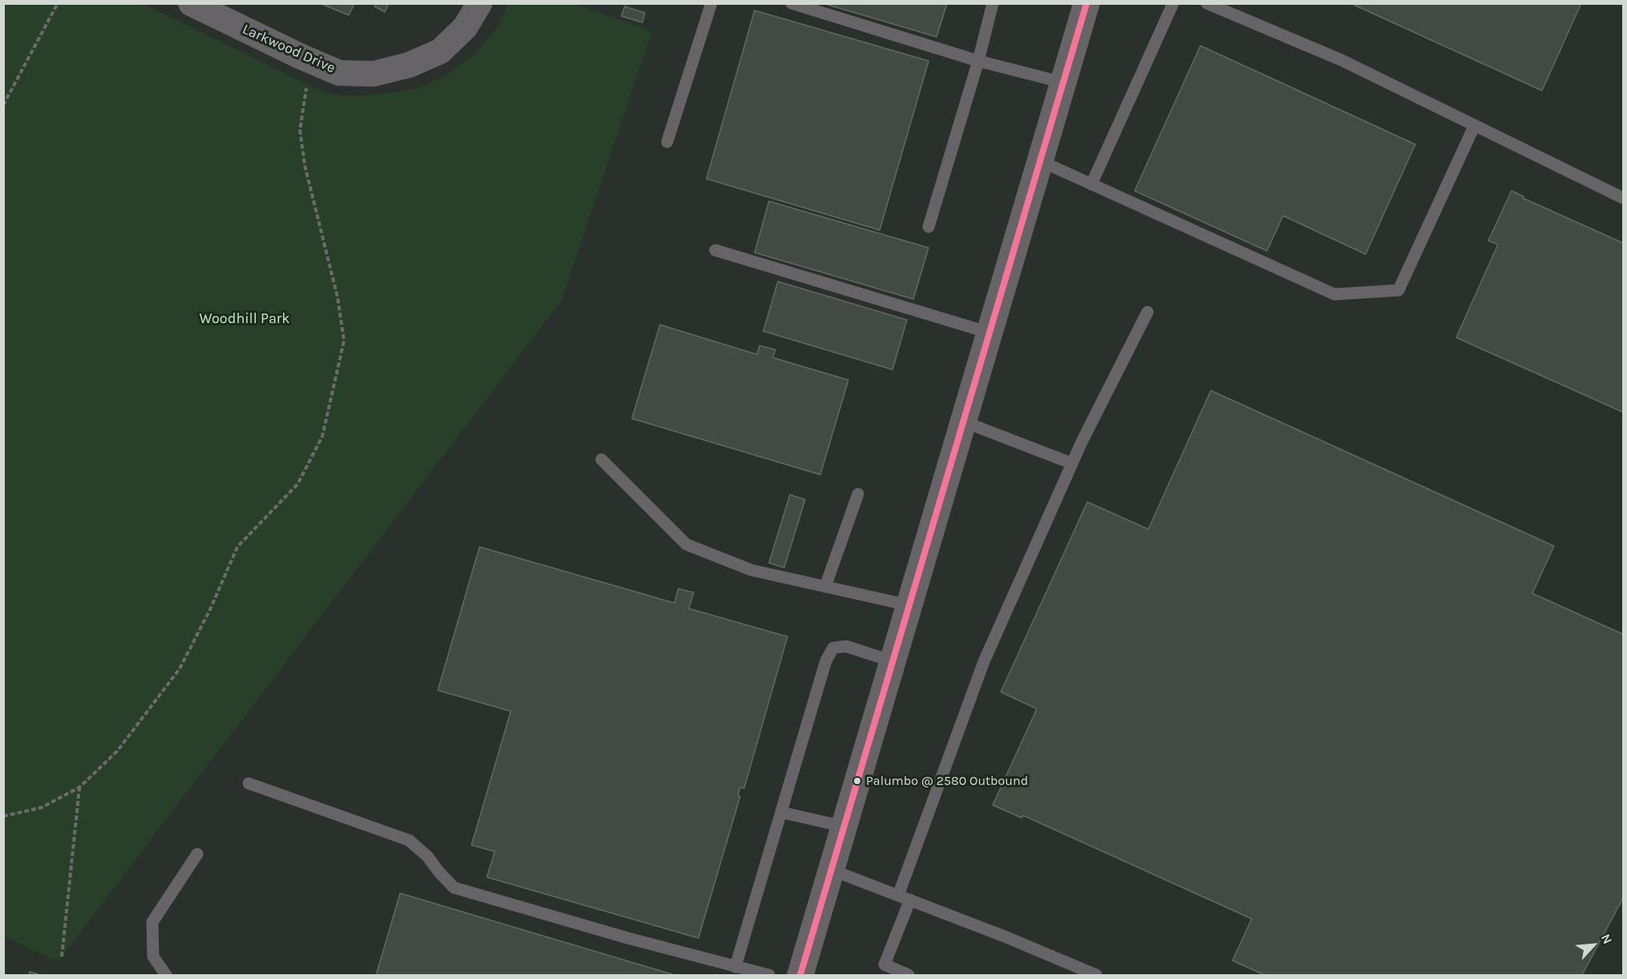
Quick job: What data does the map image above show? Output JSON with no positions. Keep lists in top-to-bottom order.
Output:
{
  "streets": {
    "street": ["Larkwood Drive"]
  },
  "parks": ["Woodhill Park"],
  "places": ["Palumbo @ 2580 Outbound"],
  "north": "top right"
}
